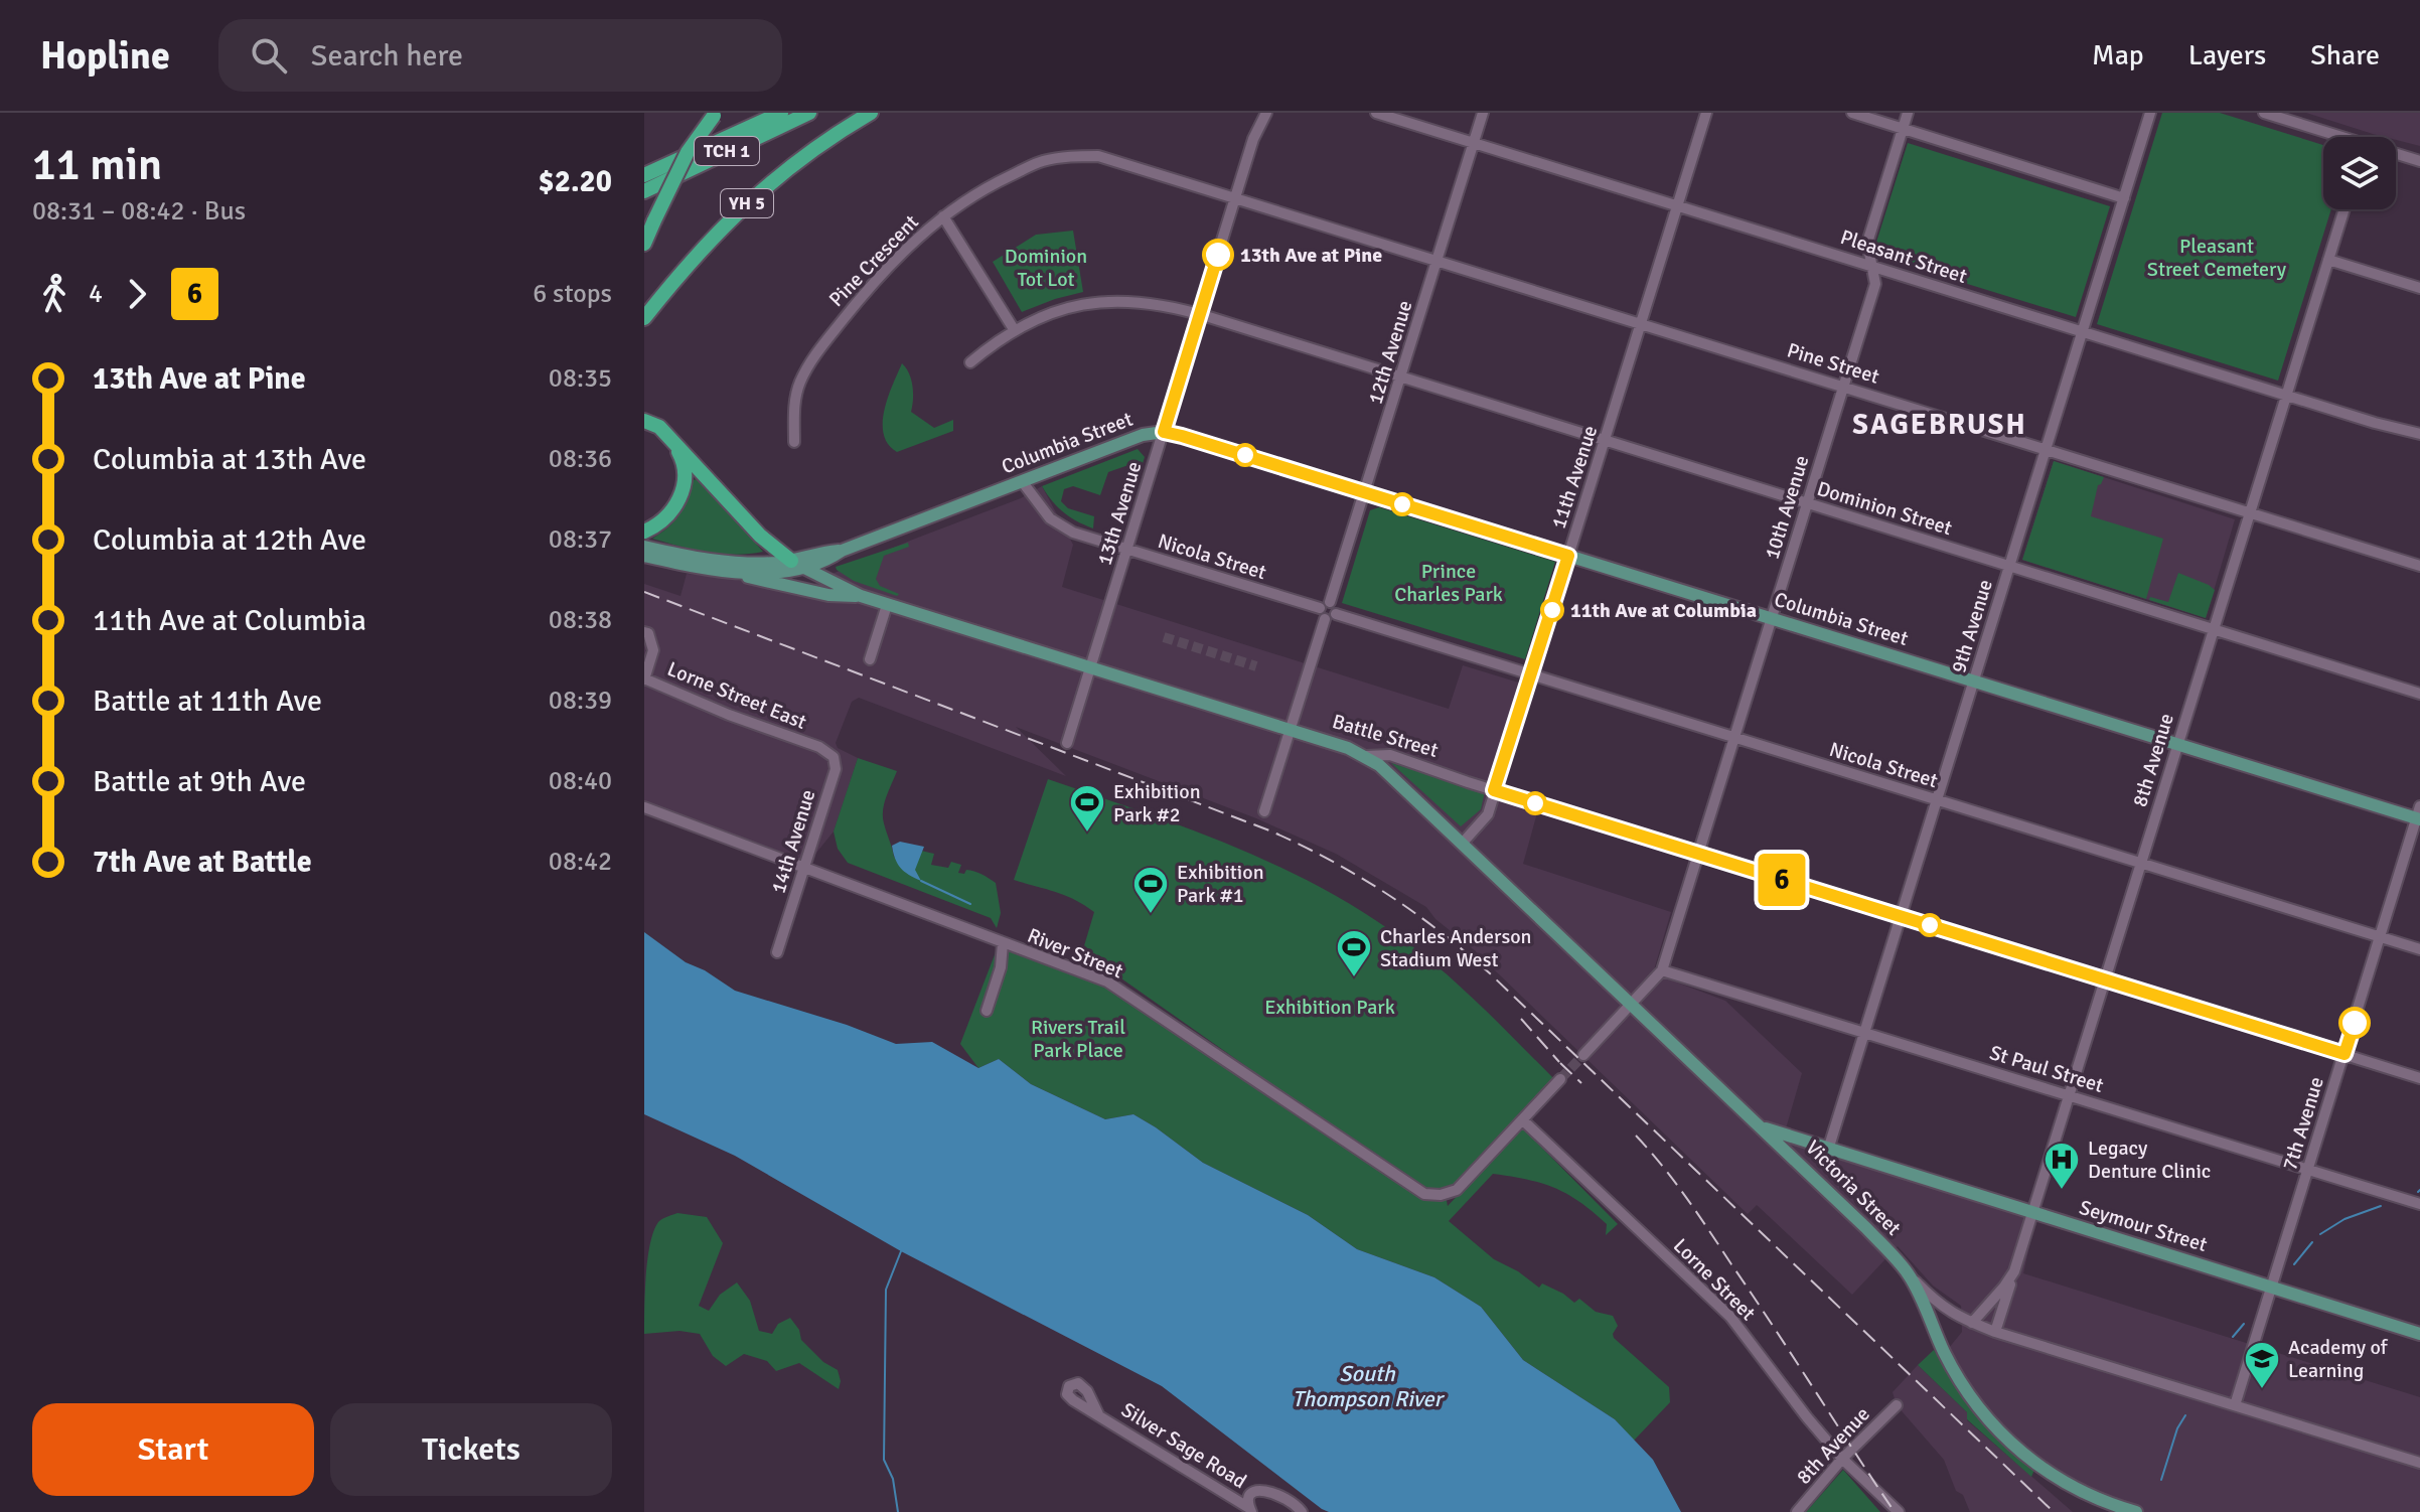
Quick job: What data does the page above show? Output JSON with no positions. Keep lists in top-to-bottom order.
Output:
{
  "streets": {
    "highway": ["TCH 1", "YH 5"],
    "main road": [
      "Columbia Street",
      "Battle Street",
      "Victoria Street",
      "Seymour Street"
    ],
    "street": [
      "Pleasant Street",
      "Pine Crescent",
      "12th Avenue",
      "Pine Street",
      "11th Avenue",
      "10th Avenue",
      "Dominion Street",
      "13th Avenue",
      "Nicola Street",
      "9th Avenue",
      "Lorne Street East",
      "8th Avenue",
      "14th Avenue",
      "River Street",
      "St Paul Street",
      "7th Avenue",
      "Lorne Street",
      "Silver Sage Road"
    ]
  },
  "crossings": [
    ["Pleasant Street", "12th Avenue"],
    ["Pleasant Street", "11th Avenue"],
    ["Pleasant Street", "10th Avenue"],
    ["Pleasant Street", "9th Avenue"],
    ["Pleasant Street", "8th Avenue"],
    ["Pine Crescent", "Pine Street"],
    ["Pine Crescent", "13th Avenue"],
    ["12th Avenue", "Pine Street"],
    ["12th Avenue", "Columbia Street"],
    ["12th Avenue", "Dominion Street"],
    ["12th Avenue", "Nicola Street"],
    ["Pine Street", "11th Avenue"],
    ["Pine Street", "10th Avenue"],
    ["Pine Street", "13th Avenue"],
    ["Pine Street", "9th Avenue"],
    ["Pine Street", "8th Avenue"],
    ["Columbia Street", "11th Avenue"],
    ["Columbia Street", "10th Avenue"],
    ["Columbia Street", "13th Avenue"],
    ["Columbia Street", "Nicola Street"],
    ["Columbia Street", "9th Avenue"],
    ["Columbia Street", "Battle Street"],
    ["Columbia Street", "8th Avenue"],
    ["Columbia Street", "7th Avenue"],
    ["11th Avenue", "Dominion Street"],
    ["11th Avenue", "Nicola Street"],
    ["11th Avenue", "Battle Street"],
    ["11th Avenue", "Victoria Street"],
    ["10th Avenue", "Dominion Street"],
    ["10th Avenue", "Nicola Street"],
    ["10th Avenue", "Battle Street"],
    ["10th Avenue", "St Paul Street"],
    ["10th Avenue", "Victoria Street"],
    ["Dominion Street", "13th Avenue"],
    ["Dominion Street", "9th Avenue"],
    ["Dominion Street", "8th Avenue"],
    ["13th Avenue", "Nicola Street"],
    ["13th Avenue", "Battle Street"],
    ["Nicola Street", "9th Avenue"],
    ["Nicola Street", "8th Avenue"],
    ["Nicola Street", "7th Avenue"],
    ["9th Avenue", "Battle Street"],
    ["9th Avenue", "St Paul Street"],
    ["9th Avenue", "Seymour Street"],
    ["Lorne Street East", "14th Avenue"],
    ["Battle Street", "8th Avenue"],
    ["Battle Street", "7th Avenue"],
    ["Battle Street", "Victoria Street"],
    ["8th Avenue", "St Paul Street"],
    ["8th Avenue", "Victoria Street"],
    ["8th Avenue", "Seymour Street"],
    ["8th Avenue", "Lorne Street"],
    ["14th Avenue", "River Street"],
    ["River Street", "Lorne Street"],
    ["St Paul Street", "7th Avenue"],
    ["7th Avenue", "Victoria Street"],
    ["7th Avenue", "Seymour Street"],
    ["Victoria Street", "Seymour Street"]
  ],
  "districts": ["SAGEBRUSH"],
  "water": ["South Thompson River"],
  "parks": [
    "Pleasant Street Cemetery",
    "Dominion Tot Lot",
    "Prince Charles Park",
    "Exhibition Park",
    "Rivers Trail Park Place"
  ],
  "places": {
    "other": ["13th Ave at Pine", "11th Ave at Columbia"],
    "sports": ["Exhibition Park #2", "Exhibition Park #1", "Charles Anderson Stadium West"],
    "hospital": ["Legacy Denture Clinic"],
    "school or university": ["Academy of Learning"]
  },
  "lines": ["bus line 6"],
  "page": {
    "header": "Hopline",
    "search": "Search here",
    "nav": ["Map", "Layers", "Share"],
    "heading": ["11 min", "08:31 – 08:42 · Bus", "$2.20"],
    "on_map": "6",
    "legs": ["4", "6", "6 stops"],
    "list": [
      {
        "name": "13th Ave at Pine",
        "value": "08:35"
      },
      {
        "name": "Columbia at 13th Ave",
        "value": "08:36"
      },
      {
        "name": "Columbia at 12th Ave",
        "value": "08:37"
      },
      {
        "name": "11th Ave at Columbia",
        "value": "08:38"
      },
      {
        "name": "Battle at 11th Ave",
        "value": "08:39"
      },
      {
        "name": "Battle at 9th Ave",
        "value": "08:40"
      },
      {
        "name": "7th Ave at Battle",
        "value": "08:42"
      }
    ],
    "buttons": ["Start", "Tickets"]
  }
}
